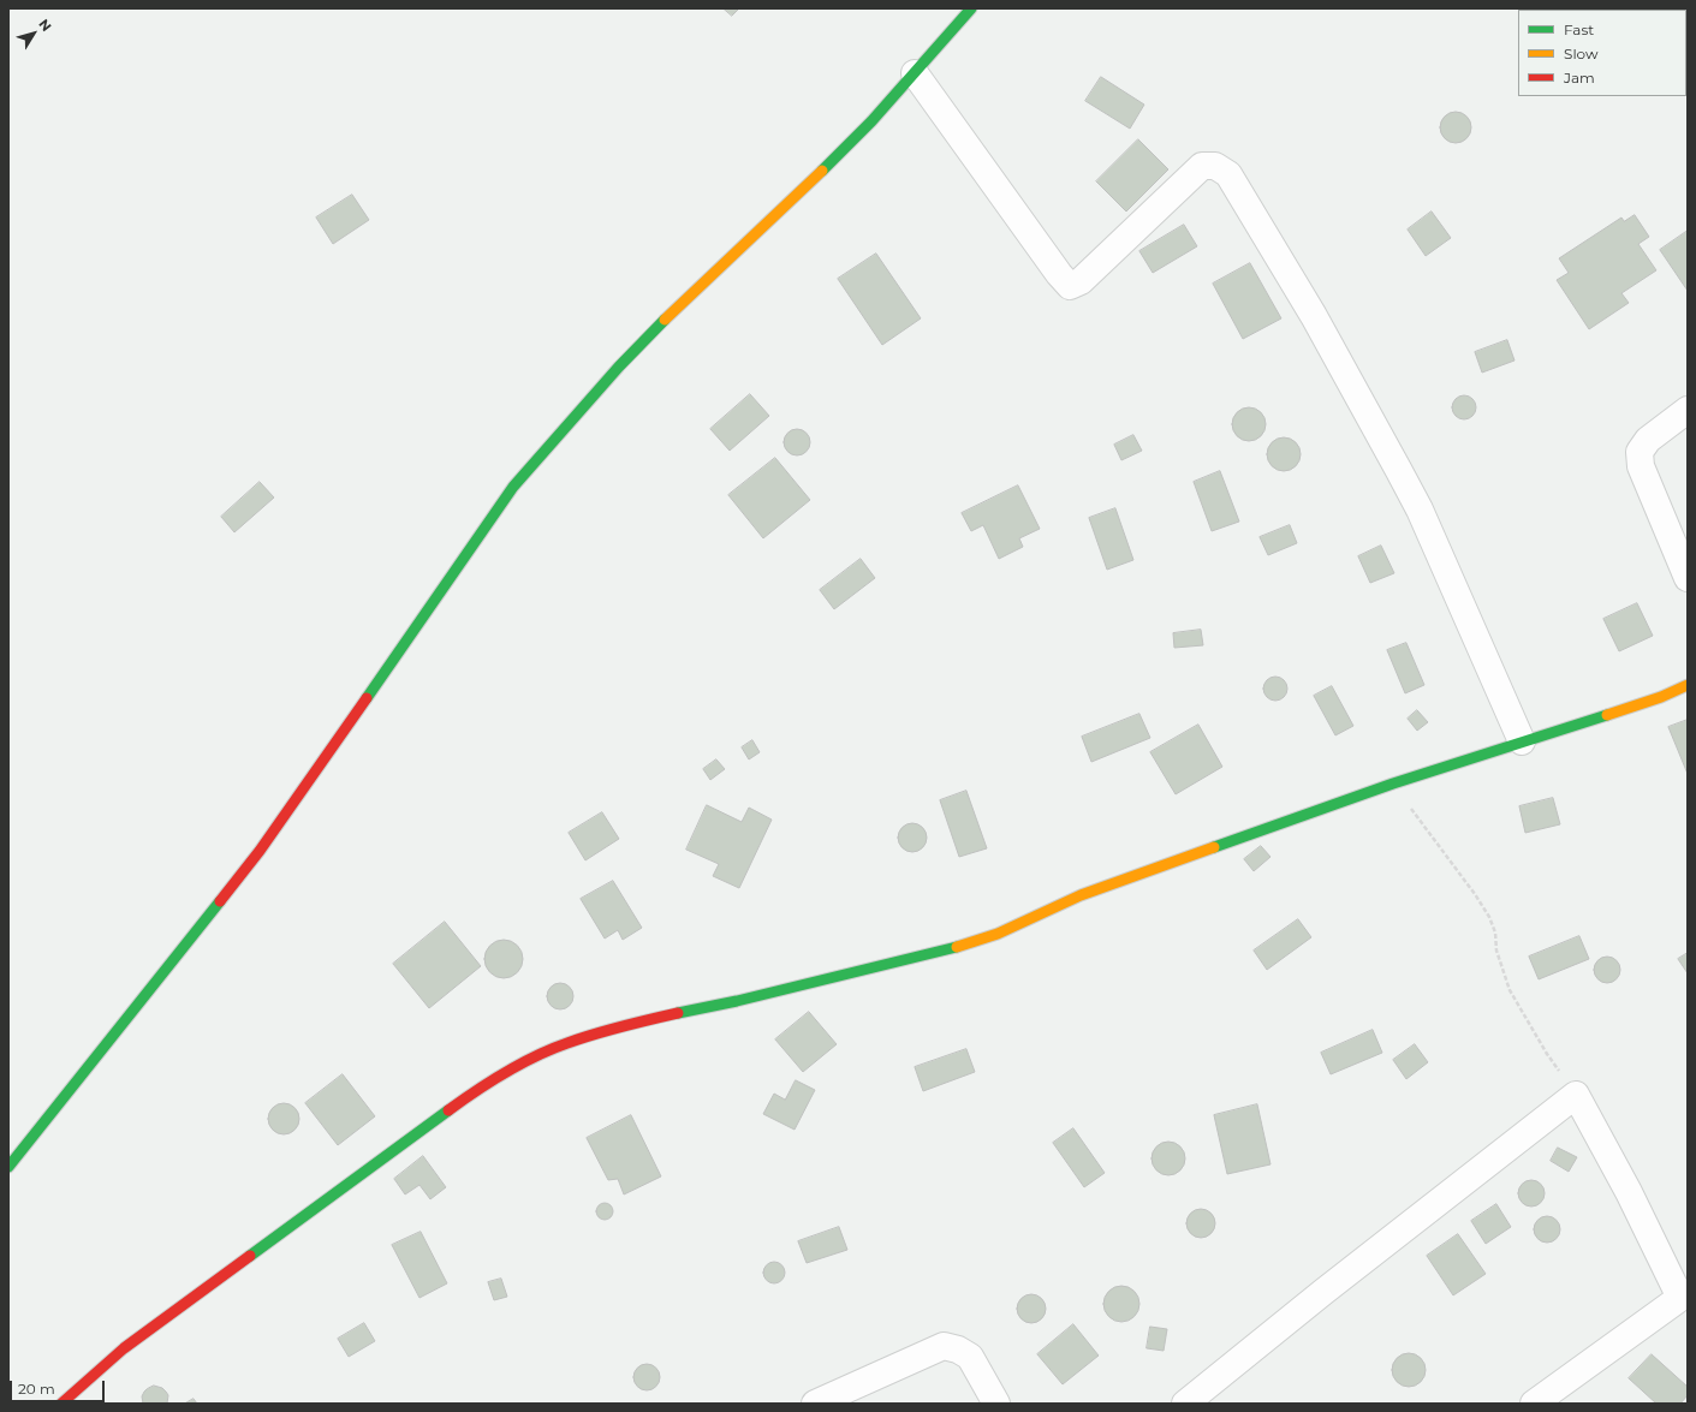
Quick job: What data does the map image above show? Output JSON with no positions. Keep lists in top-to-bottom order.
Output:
{
  "legend": ["Fast", "Slow", "Jam"],
  "scale_bar": "20 m",
  "north": "top right"
}
